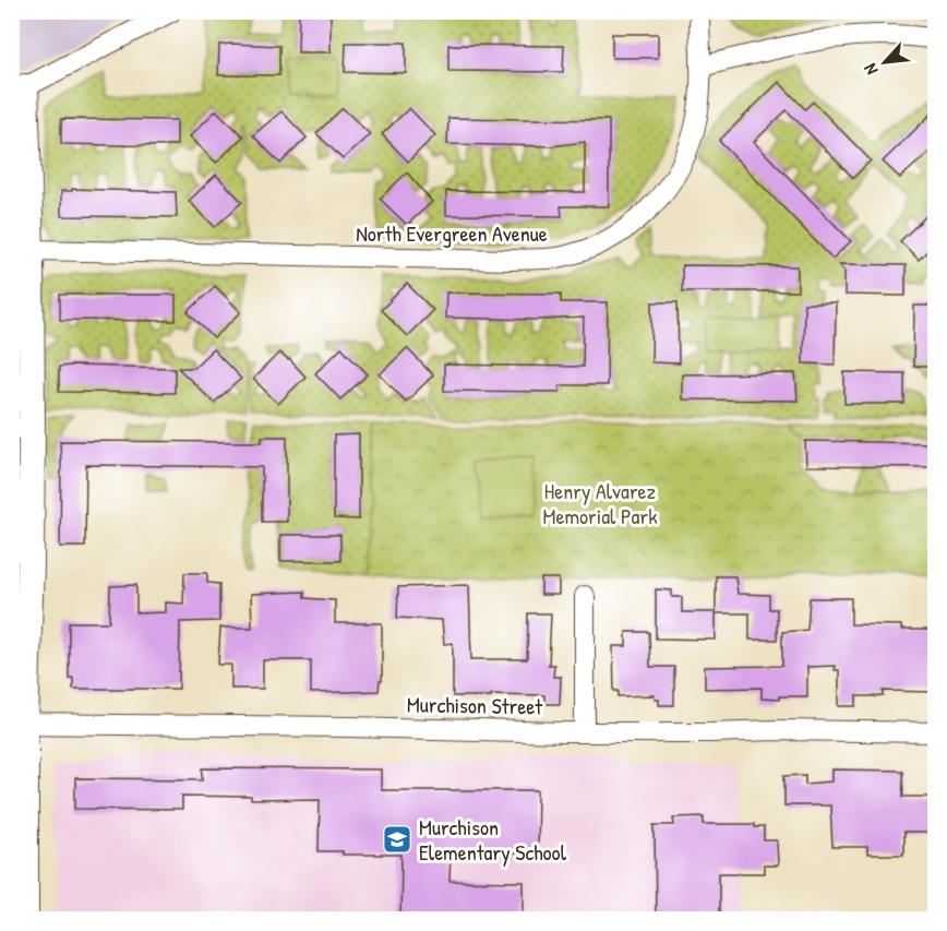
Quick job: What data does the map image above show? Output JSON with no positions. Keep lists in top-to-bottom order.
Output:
{
  "streets": {
    "street": ["North Evergreen Avenue", "Murchison Street"]
  },
  "parks": ["Henry Alvarez Memorial Park"],
  "places": {
    "school or university": ["Murchison Elementary School"]
  },
  "north": "bottom left"
}
